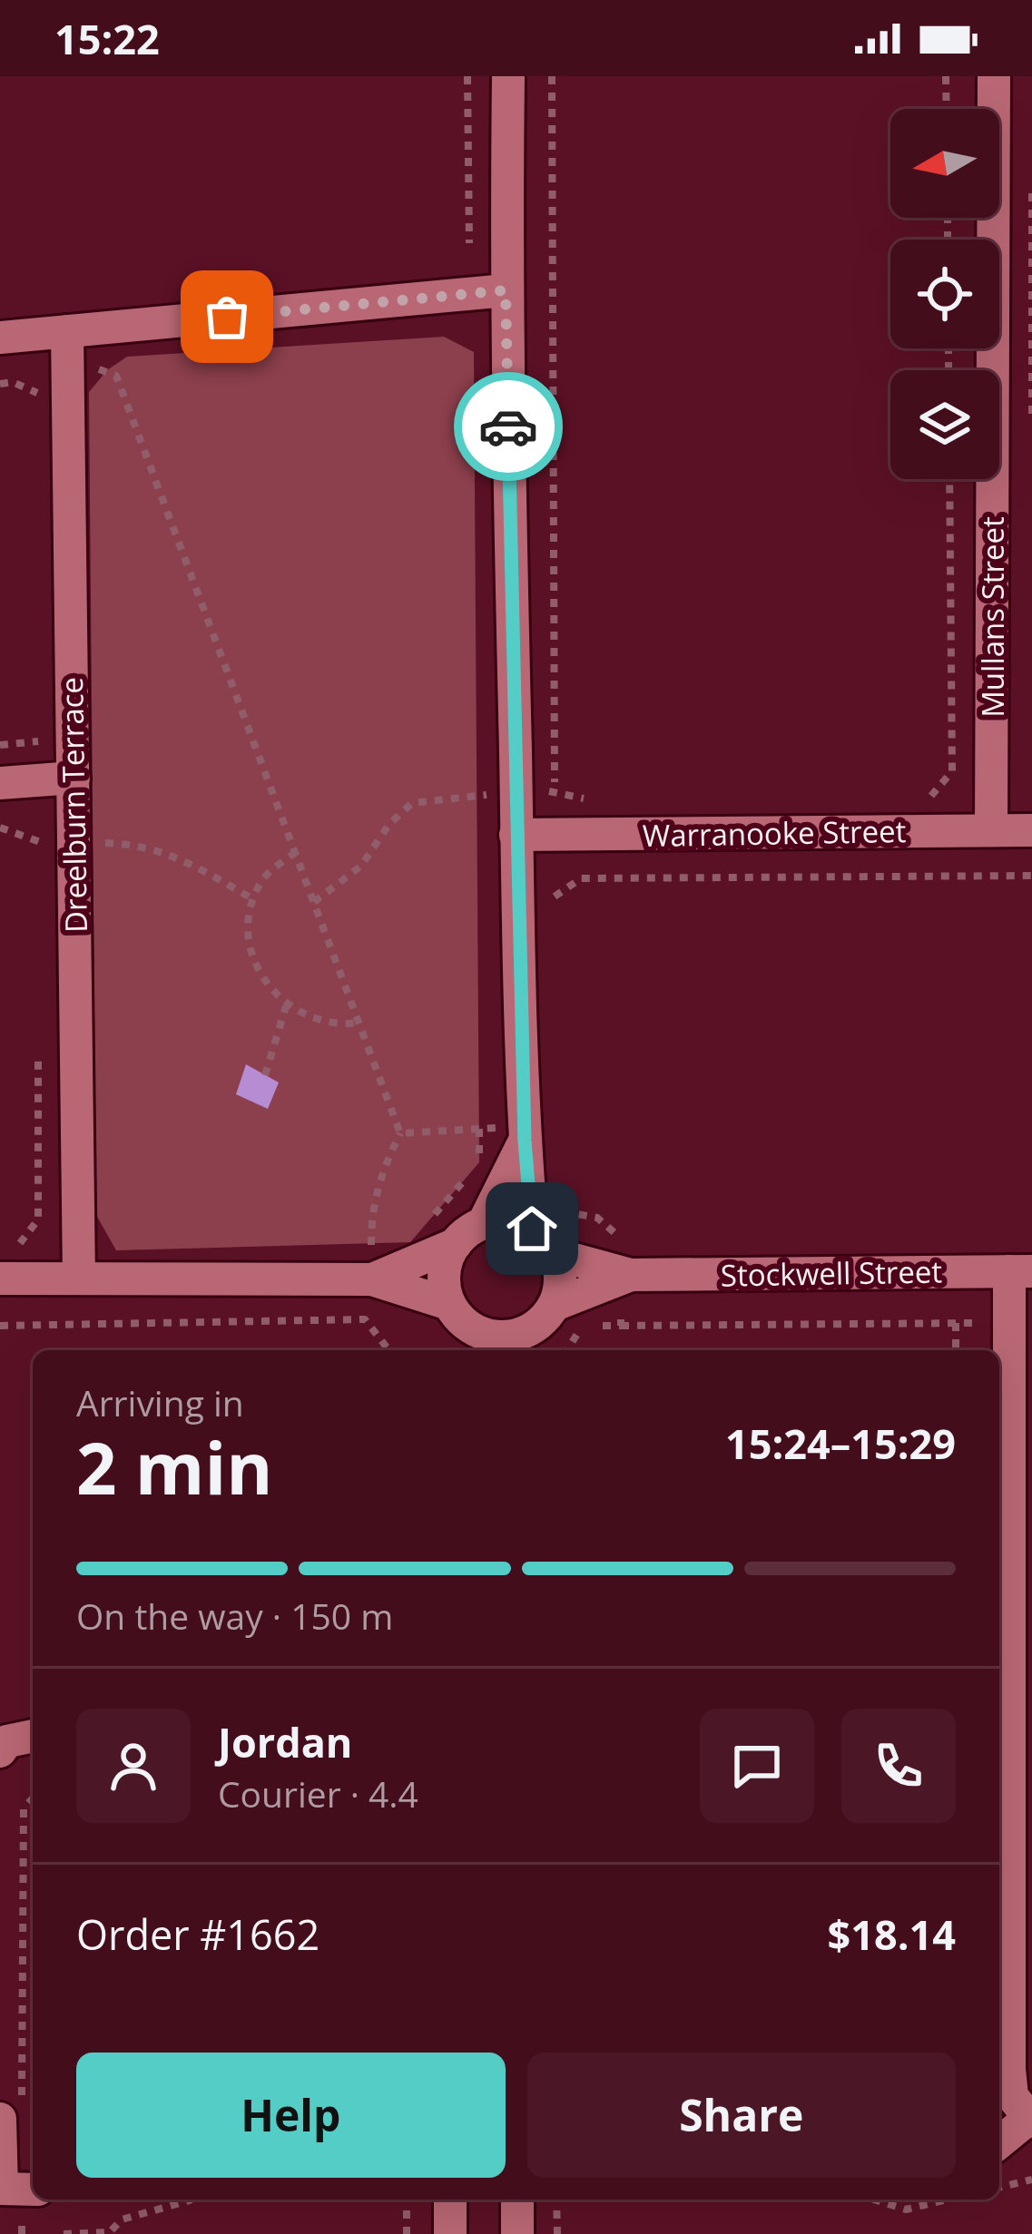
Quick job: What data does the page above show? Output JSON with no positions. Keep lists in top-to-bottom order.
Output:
{
  "streets": {
    "street": [
      "Mullans Street",
      "Dreelburn Terrace",
      "Warranooke Street",
      "Stockwell Street"
    ]
  },
  "crossings": [
    ["Mullans Street", "Warranooke Street"]
  ],
  "north": "left",
  "page": {
    "status": "15:22",
    "heading": ["2 min", "Arriving in", "15:24–15:29"],
    "panel": [
      "Jordan",
      "Courier · 4.4",
      "Order #1662",
      "$18.14"
    ],
    "bar": "On the way · 150 m",
    "buttons": ["Help", "Share"]
  }
}
